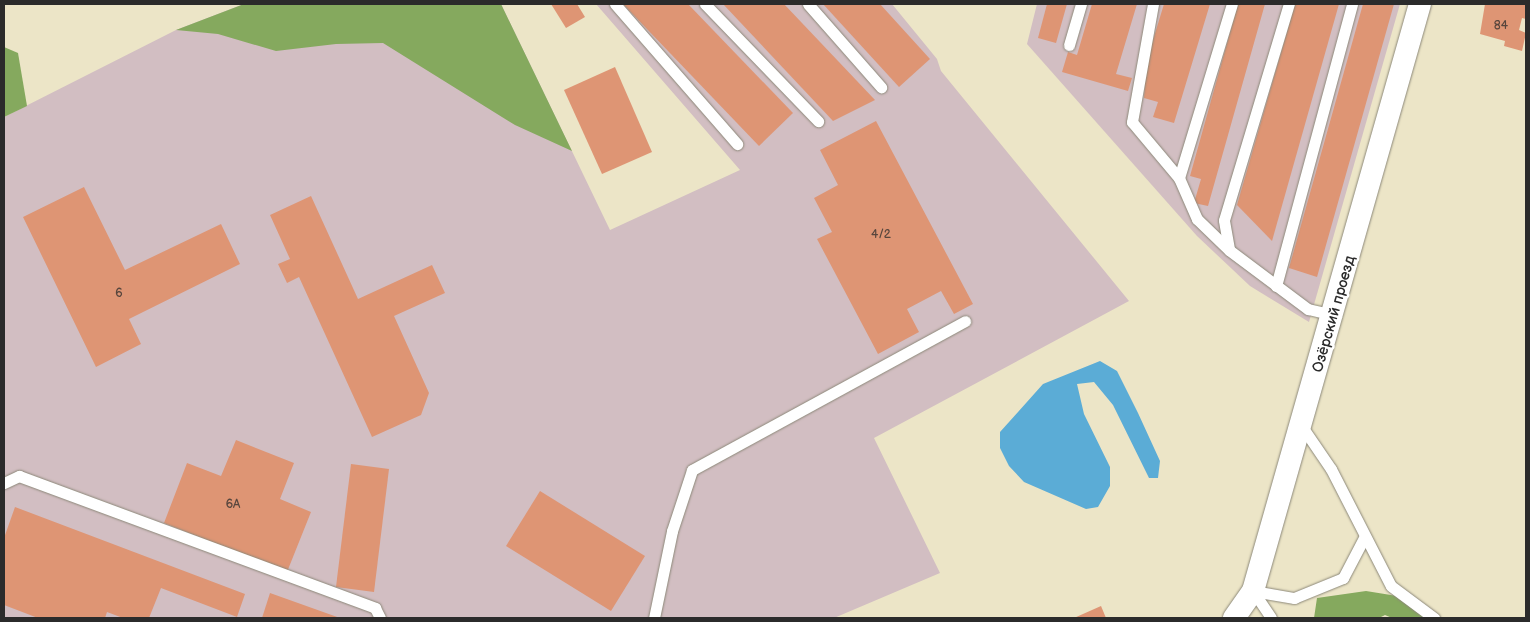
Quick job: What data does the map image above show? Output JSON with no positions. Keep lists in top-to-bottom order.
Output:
{
  "streets": {
    "street": ["Озёрский проезд"]
  },
  "house_numbers": [
    "84",
    "4/2",
    "6",
    "6А"
  ]
}
